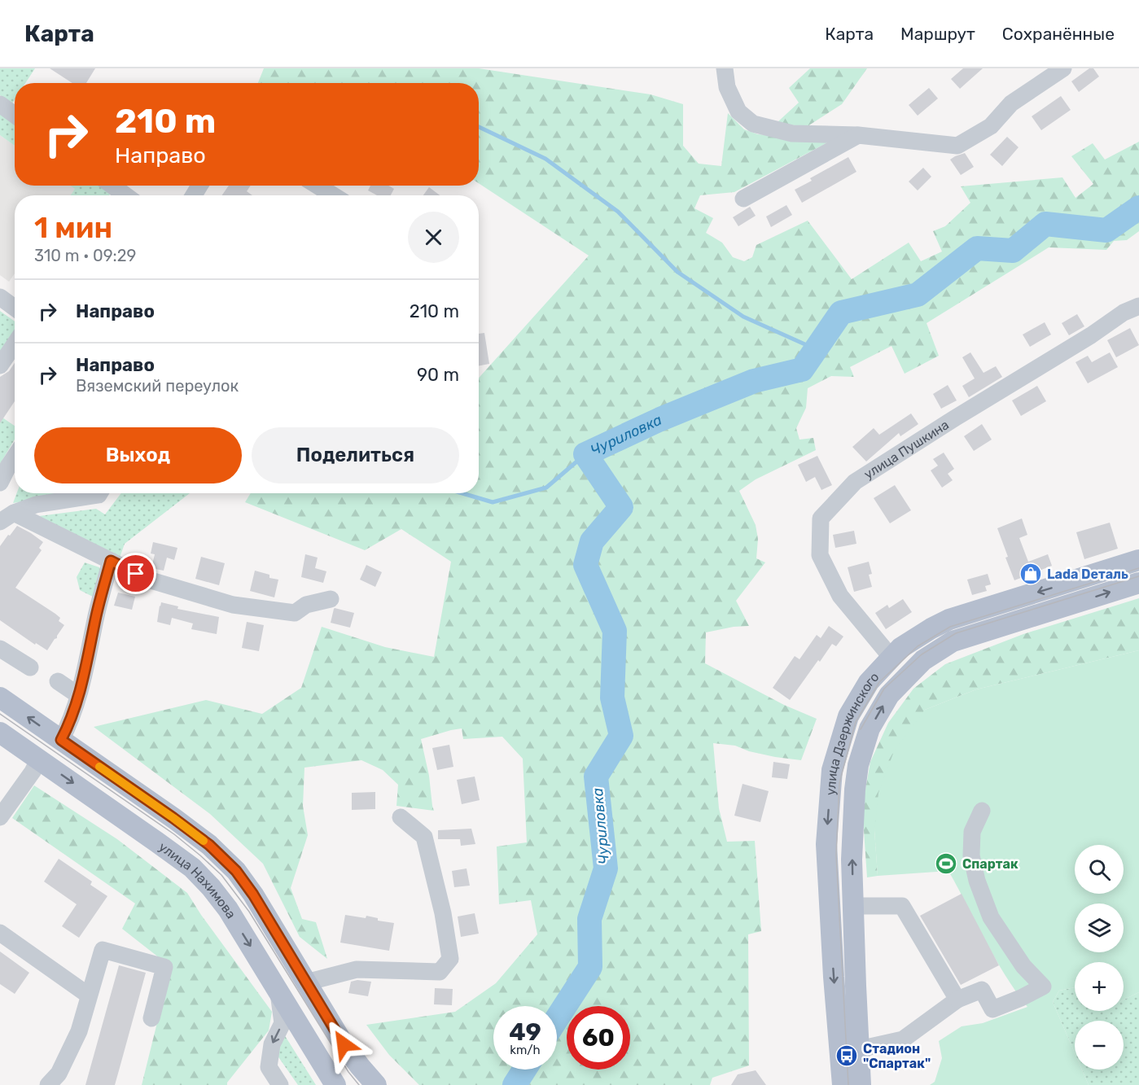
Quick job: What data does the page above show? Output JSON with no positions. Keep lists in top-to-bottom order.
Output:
{
  "streets": {
    "main road": ["улица Дзержинского", "улица Нахимова"],
    "street": ["улица Пушкина"]
  },
  "crossings": [
    ["улица Пушкина", "улица Дзержинского"]
  ],
  "water": ["Чуриловка"],
  "places": {
    "shop": ["Lada Dеталь"],
    "sports": ["Спартак"],
    "bus stop": ["Стадион \"Спартак\""]
  },
  "page": {
    "header": "Карта",
    "nav": ["Карта", "Маршрут", "Сохранённые"],
    "turn": ["210 m", "Направо"],
    "heading": ["1 мин", "310 m · 09:29"],
    "list": [
      {
        "name": "Направо",
        "value": "210 m"
      },
      {
        "name": "Направо",
        "note": "Вяземский переулок",
        "value": "90 m"
      }
    ],
    "buttons": ["Выход", "Поделиться"],
    "map_buttons": ["+", "−"],
    "speed": "49 km/h",
    "limit": "60"
  }
}
